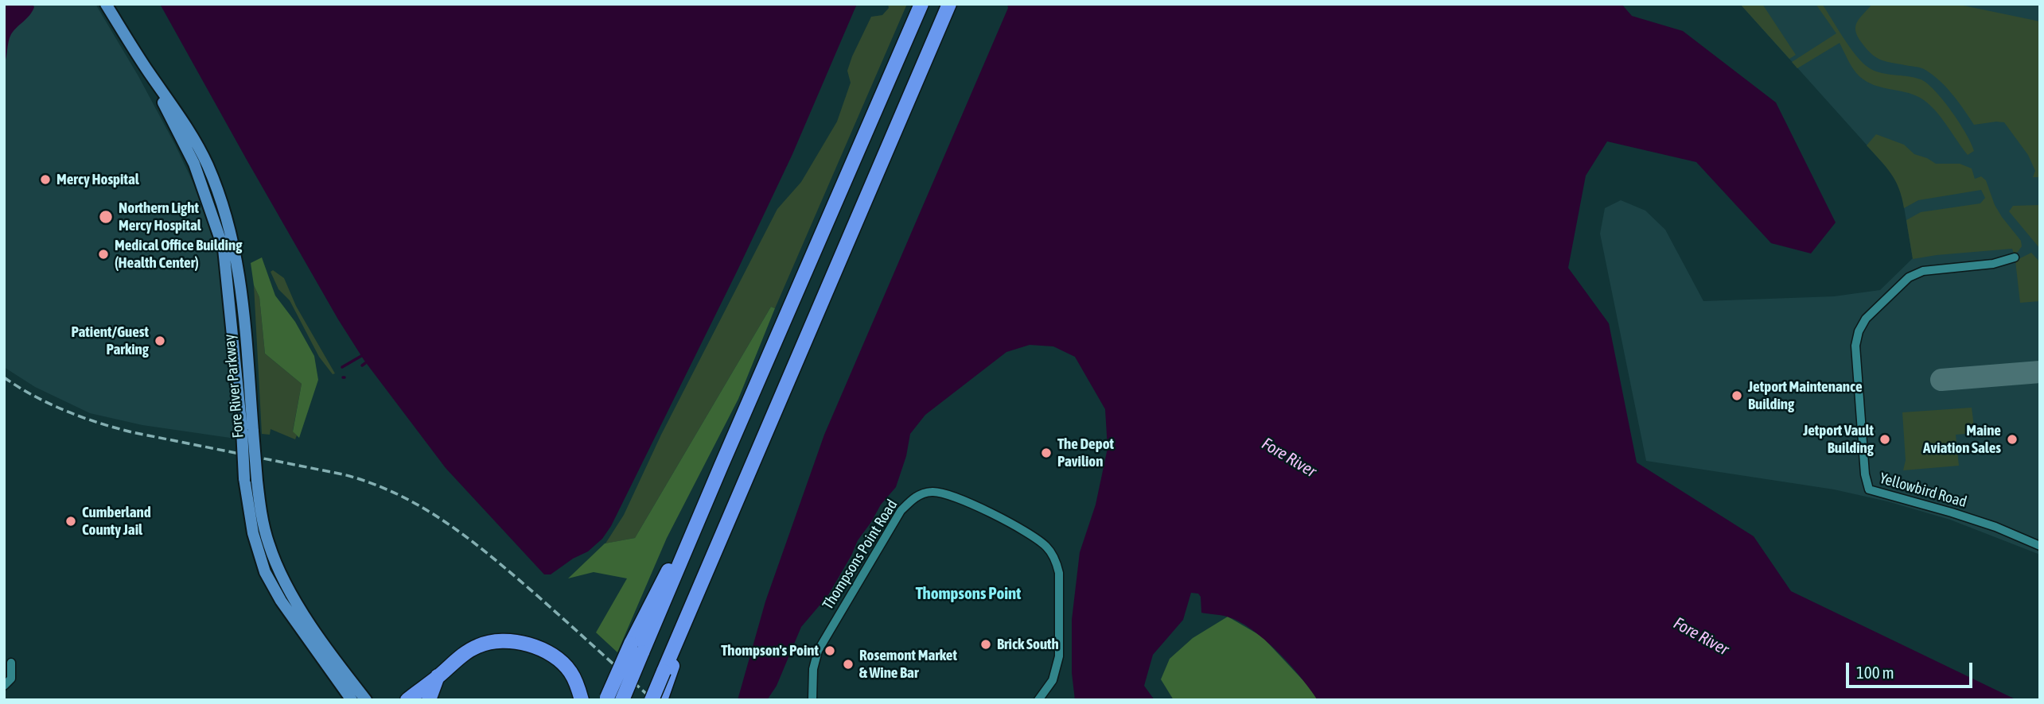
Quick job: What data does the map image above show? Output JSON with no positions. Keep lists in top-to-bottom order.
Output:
{
  "streets": {
    "main road": ["Fore River Parkway"],
    "street": ["Yellowbird Road", "Thompsons Point Road"]
  },
  "districts": ["Thompsons Point"],
  "water": ["Fore River"],
  "places": [
    "Mercy Hospital",
    "Northern Light Mercy Hospital",
    "Medical Office Building (Health Center)",
    "Patient/Guest Parking",
    "Jetport Maintenance Building",
    "Jetport Vault Building",
    "Maine Aviation Sales",
    "The Depot Pavilion",
    "Cumberland County Jail",
    "Brick South",
    "Thompson's Point",
    "Rosemont Market & Wine Bar"
  ],
  "scale_bar": "100 m"
}
